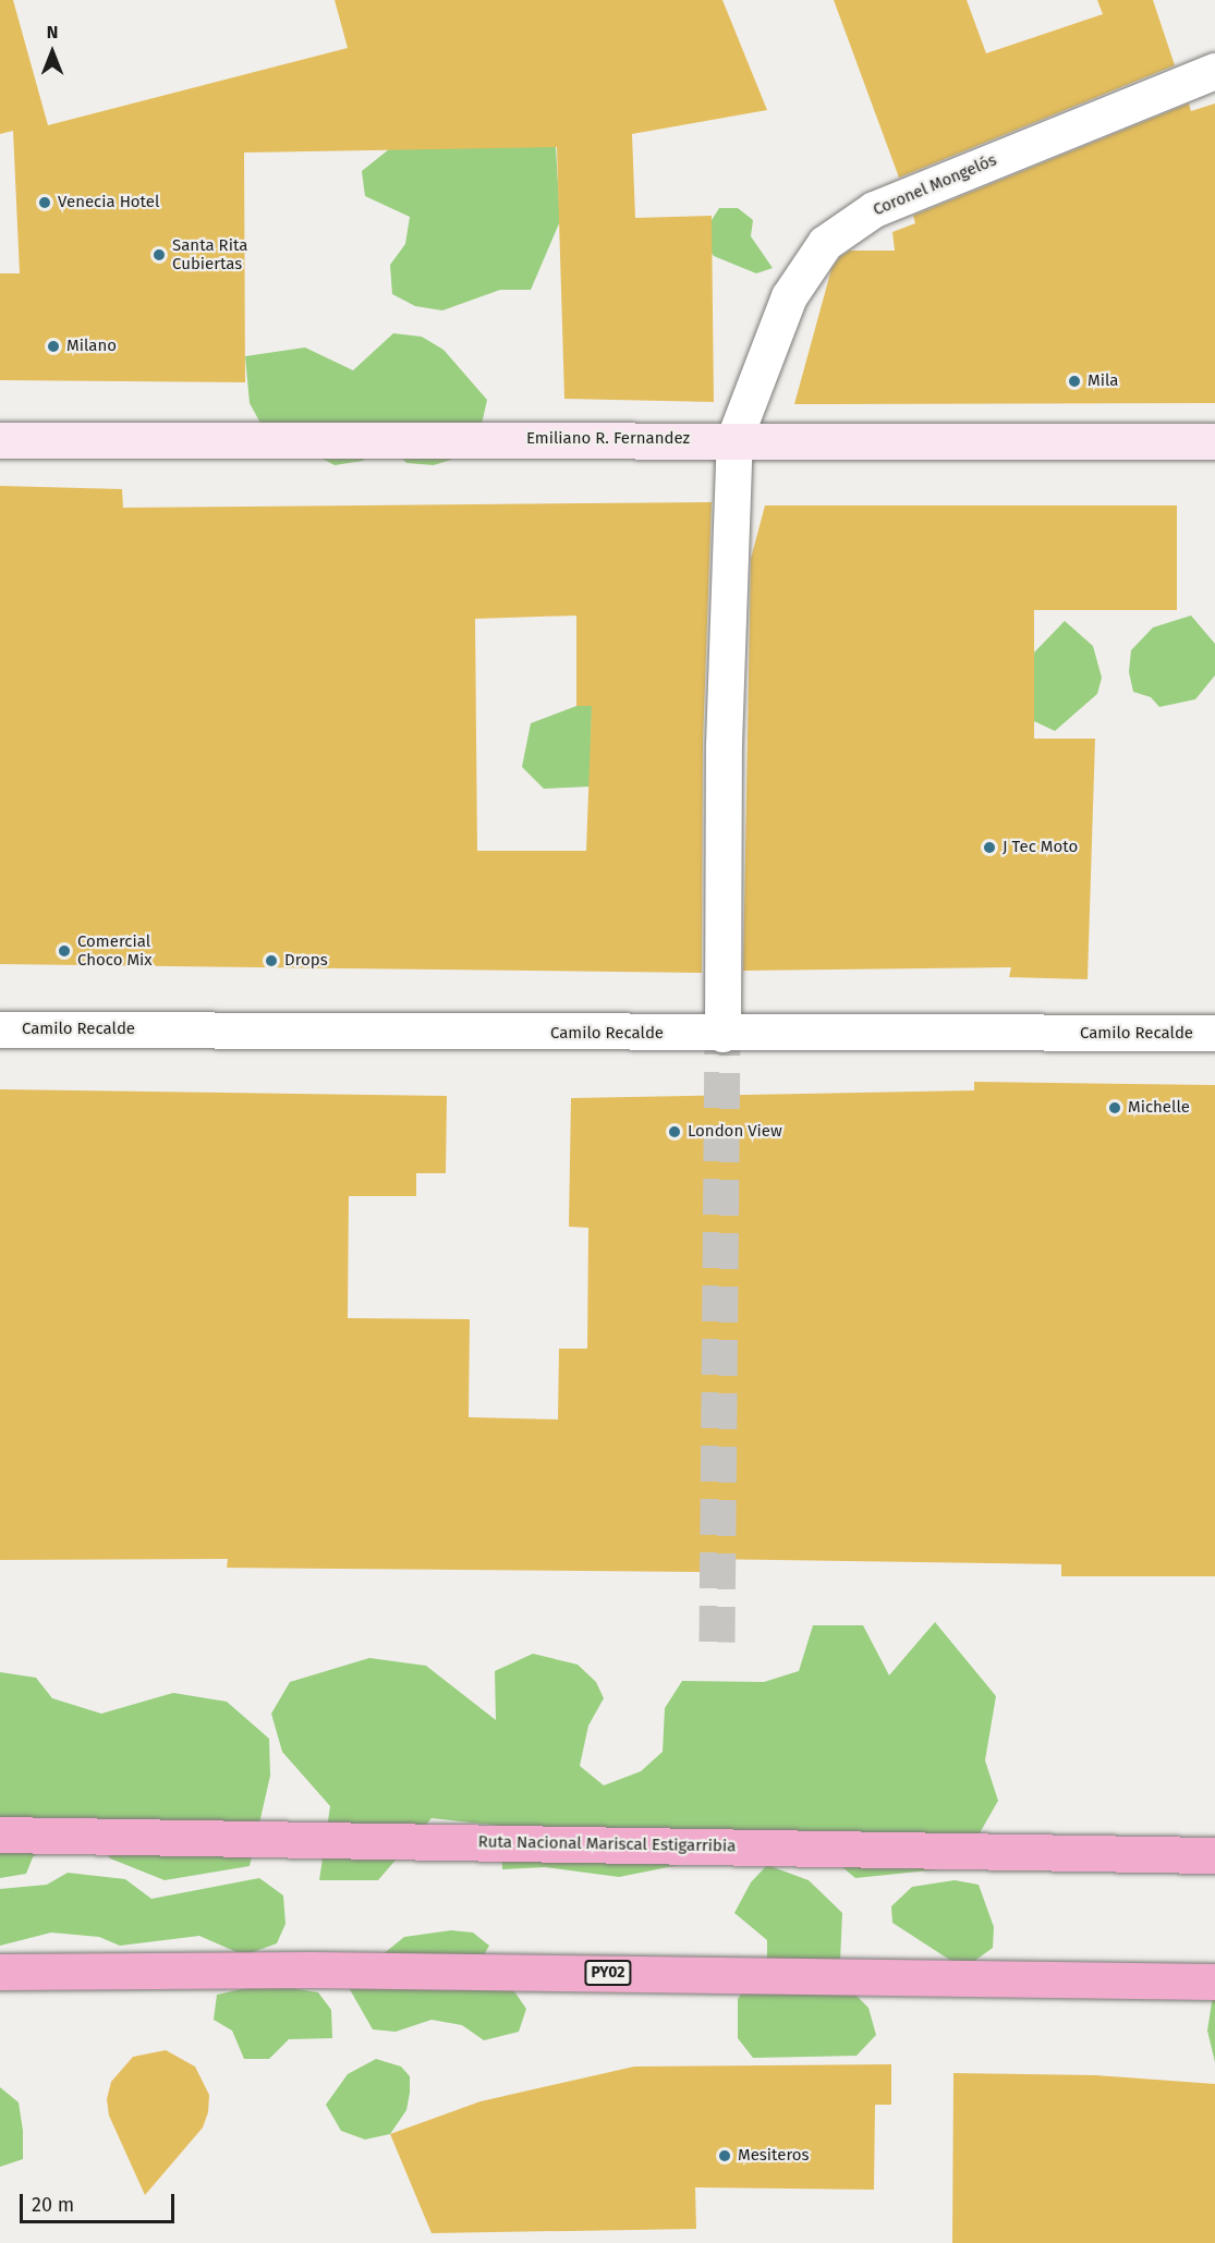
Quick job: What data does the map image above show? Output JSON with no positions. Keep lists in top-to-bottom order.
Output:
{
  "streets": {
    "highway": ["Ruta Nacional Mariscal Estigarribia", "PY02"],
    "street": ["Coronel Mongelós", "Emiliano R. Fernandez", "Camilo Recalde"]
  },
  "crossings": [
    ["Coronel Mongelós", "Emiliano R. Fernandez"],
    ["Coronel Mongelós", "Camilo Recalde"]
  ],
  "places": [
    "Venecia Hotel",
    "Santa Rita Cubiertas",
    "Milano",
    "Mila",
    "J Tec Moto",
    "Comercial Choco Mix",
    "Drops",
    "Michelle",
    "London View",
    "Mesiteros"
  ],
  "scale_bar": "20 m",
  "north": "top"
}
